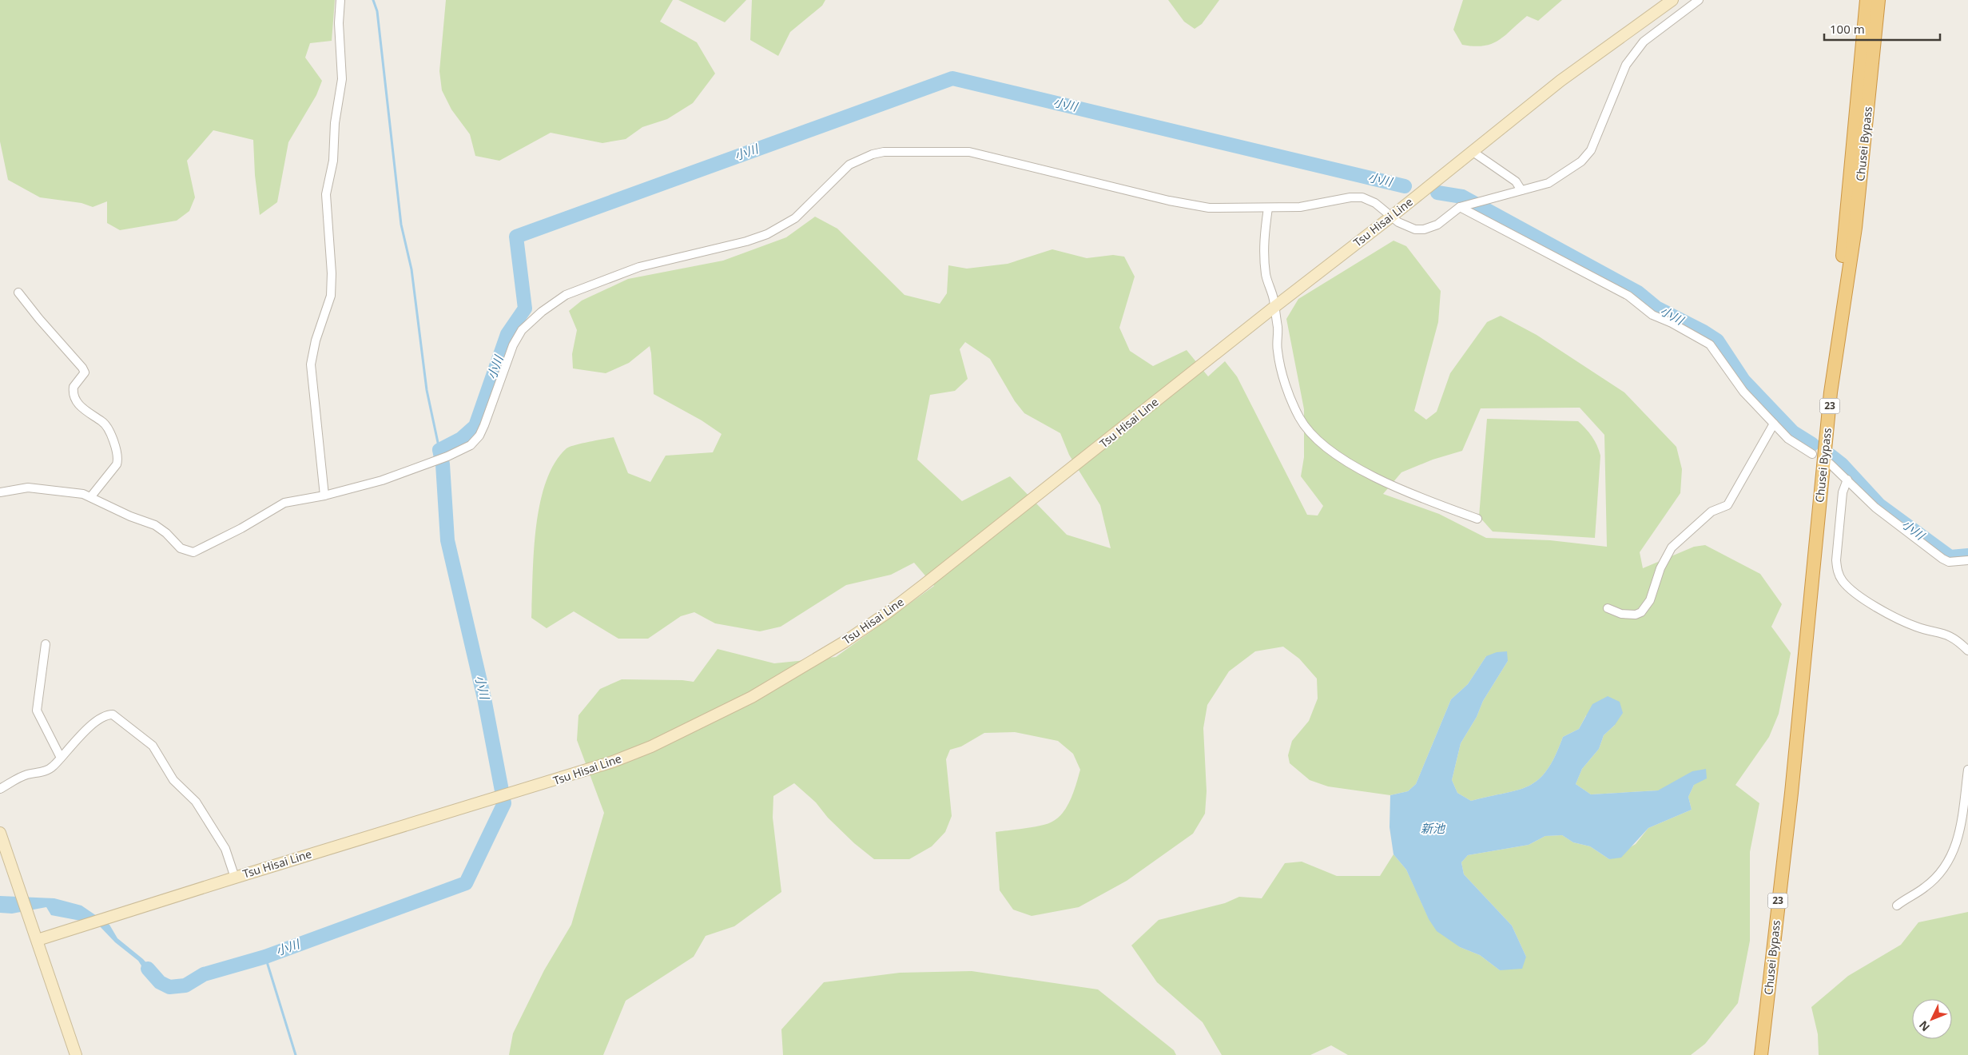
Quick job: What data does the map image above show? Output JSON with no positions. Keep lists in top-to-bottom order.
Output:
{
  "streets": {
    "highway": ["Chusei Bypass", "23"],
    "main road": ["Tsu Hisai Line"]
  },
  "water": ["小川", "新池"],
  "scale_bar": "100 m",
  "north": "bottom left"
}
